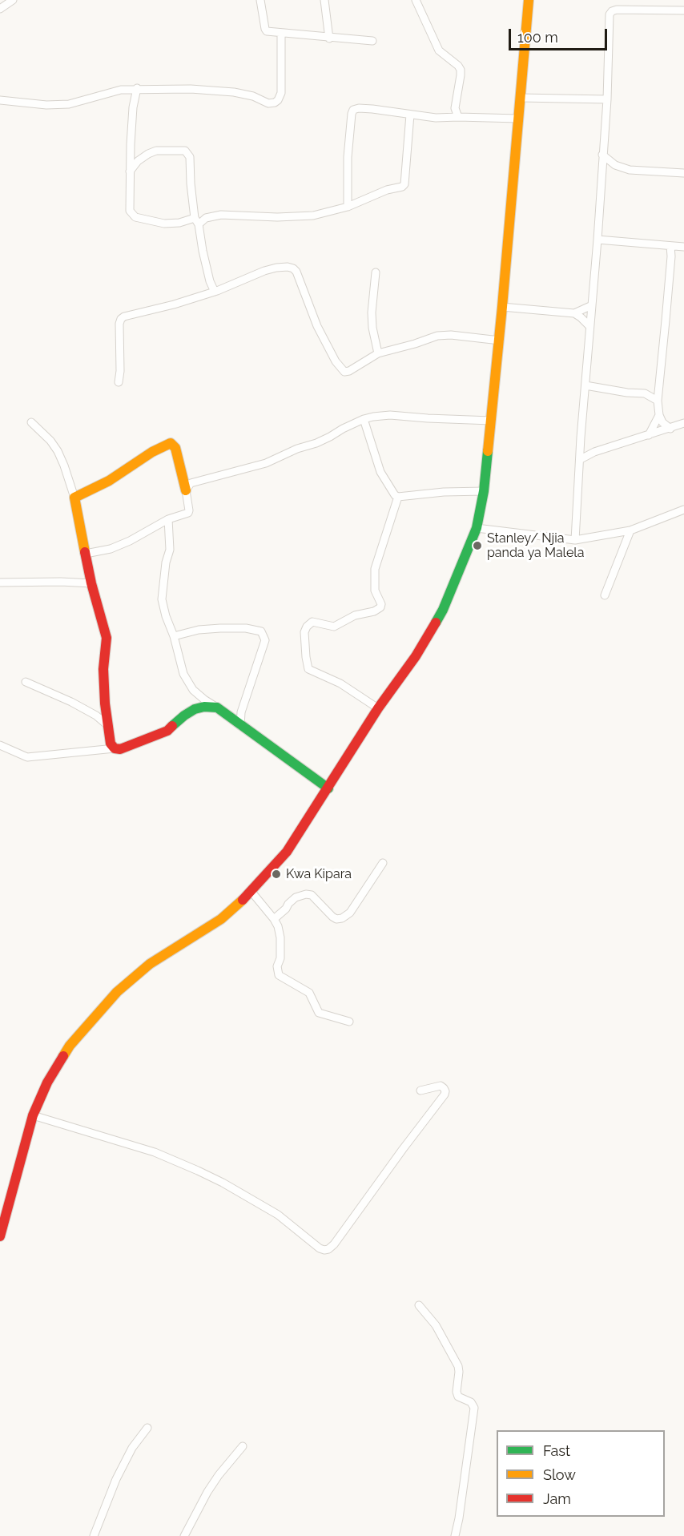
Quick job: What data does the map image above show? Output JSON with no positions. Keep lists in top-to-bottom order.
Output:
{
  "places": ["Stanley/ Njia panda ya Malela", "Kwa Kipara"],
  "legend": ["Fast", "Slow", "Jam"],
  "scale_bar": "100 m"
}
